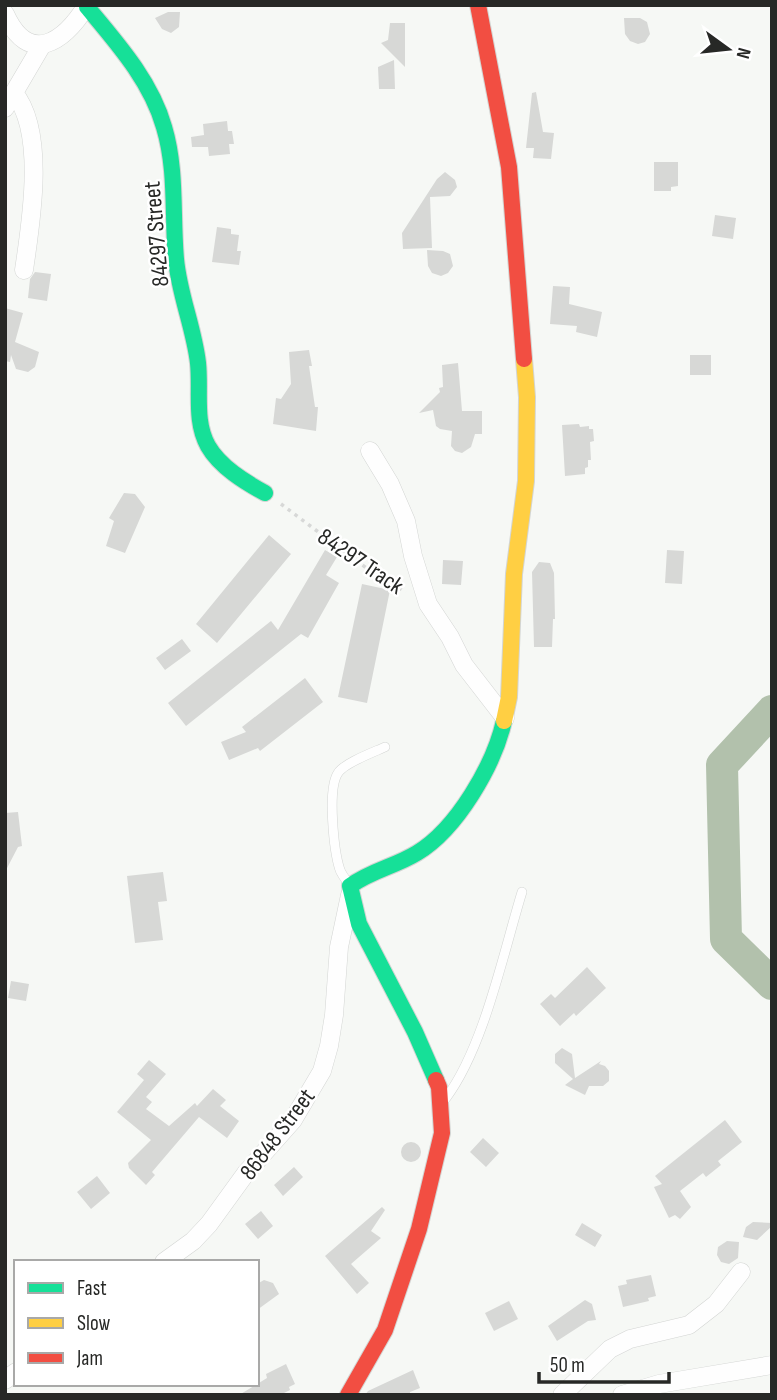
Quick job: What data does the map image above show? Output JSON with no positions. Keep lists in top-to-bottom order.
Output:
{
  "streets": {
    "street": ["84297 Street", "86848 Street"],
    "path": ["84297 Track"]
  },
  "crossings": [
    ["84297 Street", "84297 Track"]
  ],
  "legend": ["Fast", "Slow", "Jam"],
  "scale_bar": "50 m",
  "north": "right"
}
